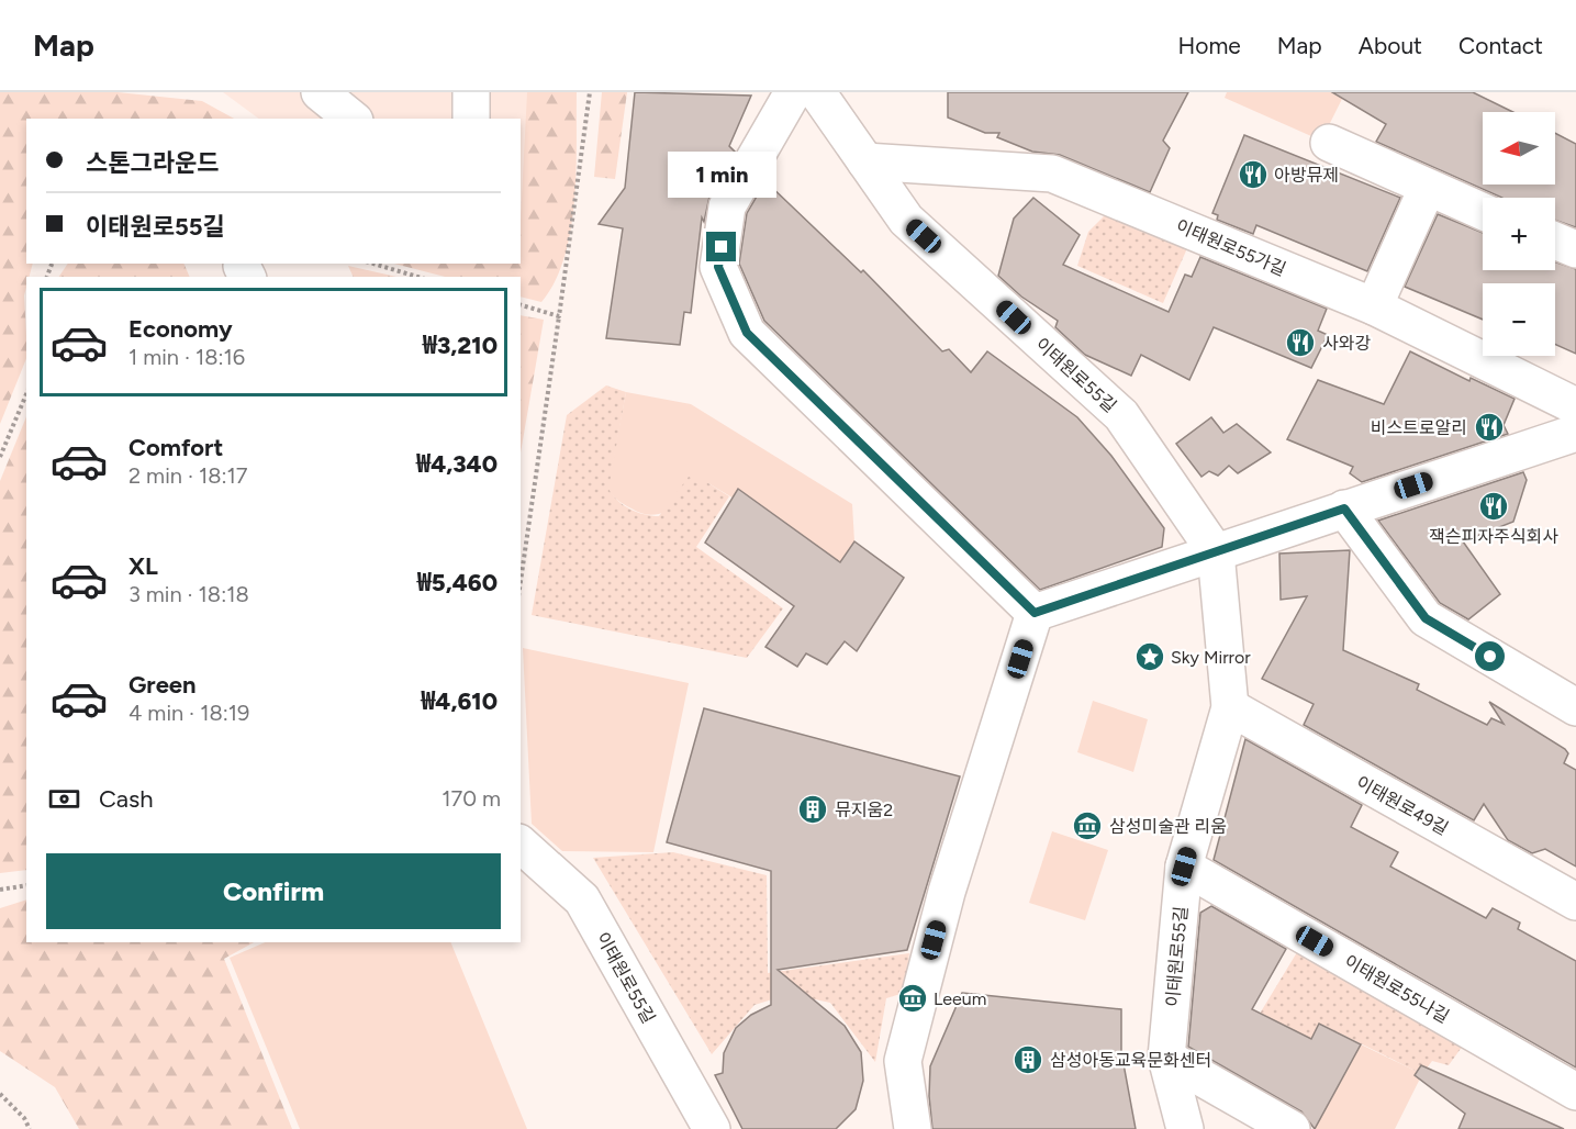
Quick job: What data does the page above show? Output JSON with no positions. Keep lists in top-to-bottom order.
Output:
{
  "streets": {
    "street": [
      "이태원로55가길",
      "이태원로55길",
      "이태원로49길",
      "이태원로55나길"
    ]
  },
  "crossings": [
    ["이태원로55가길", "이태원로55길"],
    ["이태원로55길", "이태원로49길"],
    ["이태원로55길", "이태원로55나길"]
  ],
  "places": {
    "restaurant": [
      "아방뮤제",
      "사와강",
      "비스트로알리",
      "잭슨피자주식회사"
    ],
    "place": ["Sky Mirror"],
    "building": ["뮤지움2", "삼성아동교육문화센터"],
    "museum": ["삼성미술관 리움", "Leeum"]
  },
  "north": "left",
  "page": {
    "header": "Map",
    "nav": [
      "Home",
      "Map",
      "About",
      "Contact"
    ],
    "map_buttons": ["+", "−"],
    "banner": ["스톤그라운드", "이태원로55길"],
    "bubble": "1 min",
    "list": [
      {
        "name": "Economy",
        "note": "1 min · 18:16",
        "value": "₩3,210"
      },
      {
        "name": "Comfort",
        "note": "2 min · 18:17",
        "value": "₩4,340"
      },
      {
        "name": "XL",
        "note": "3 min · 18:18",
        "value": "₩5,460"
      },
      {
        "name": "Green",
        "note": "4 min · 18:19",
        "value": "₩4,610"
      }
    ],
    "pay": ["Cash", "170 m"],
    "buttons": "Confirm"
  }
}
